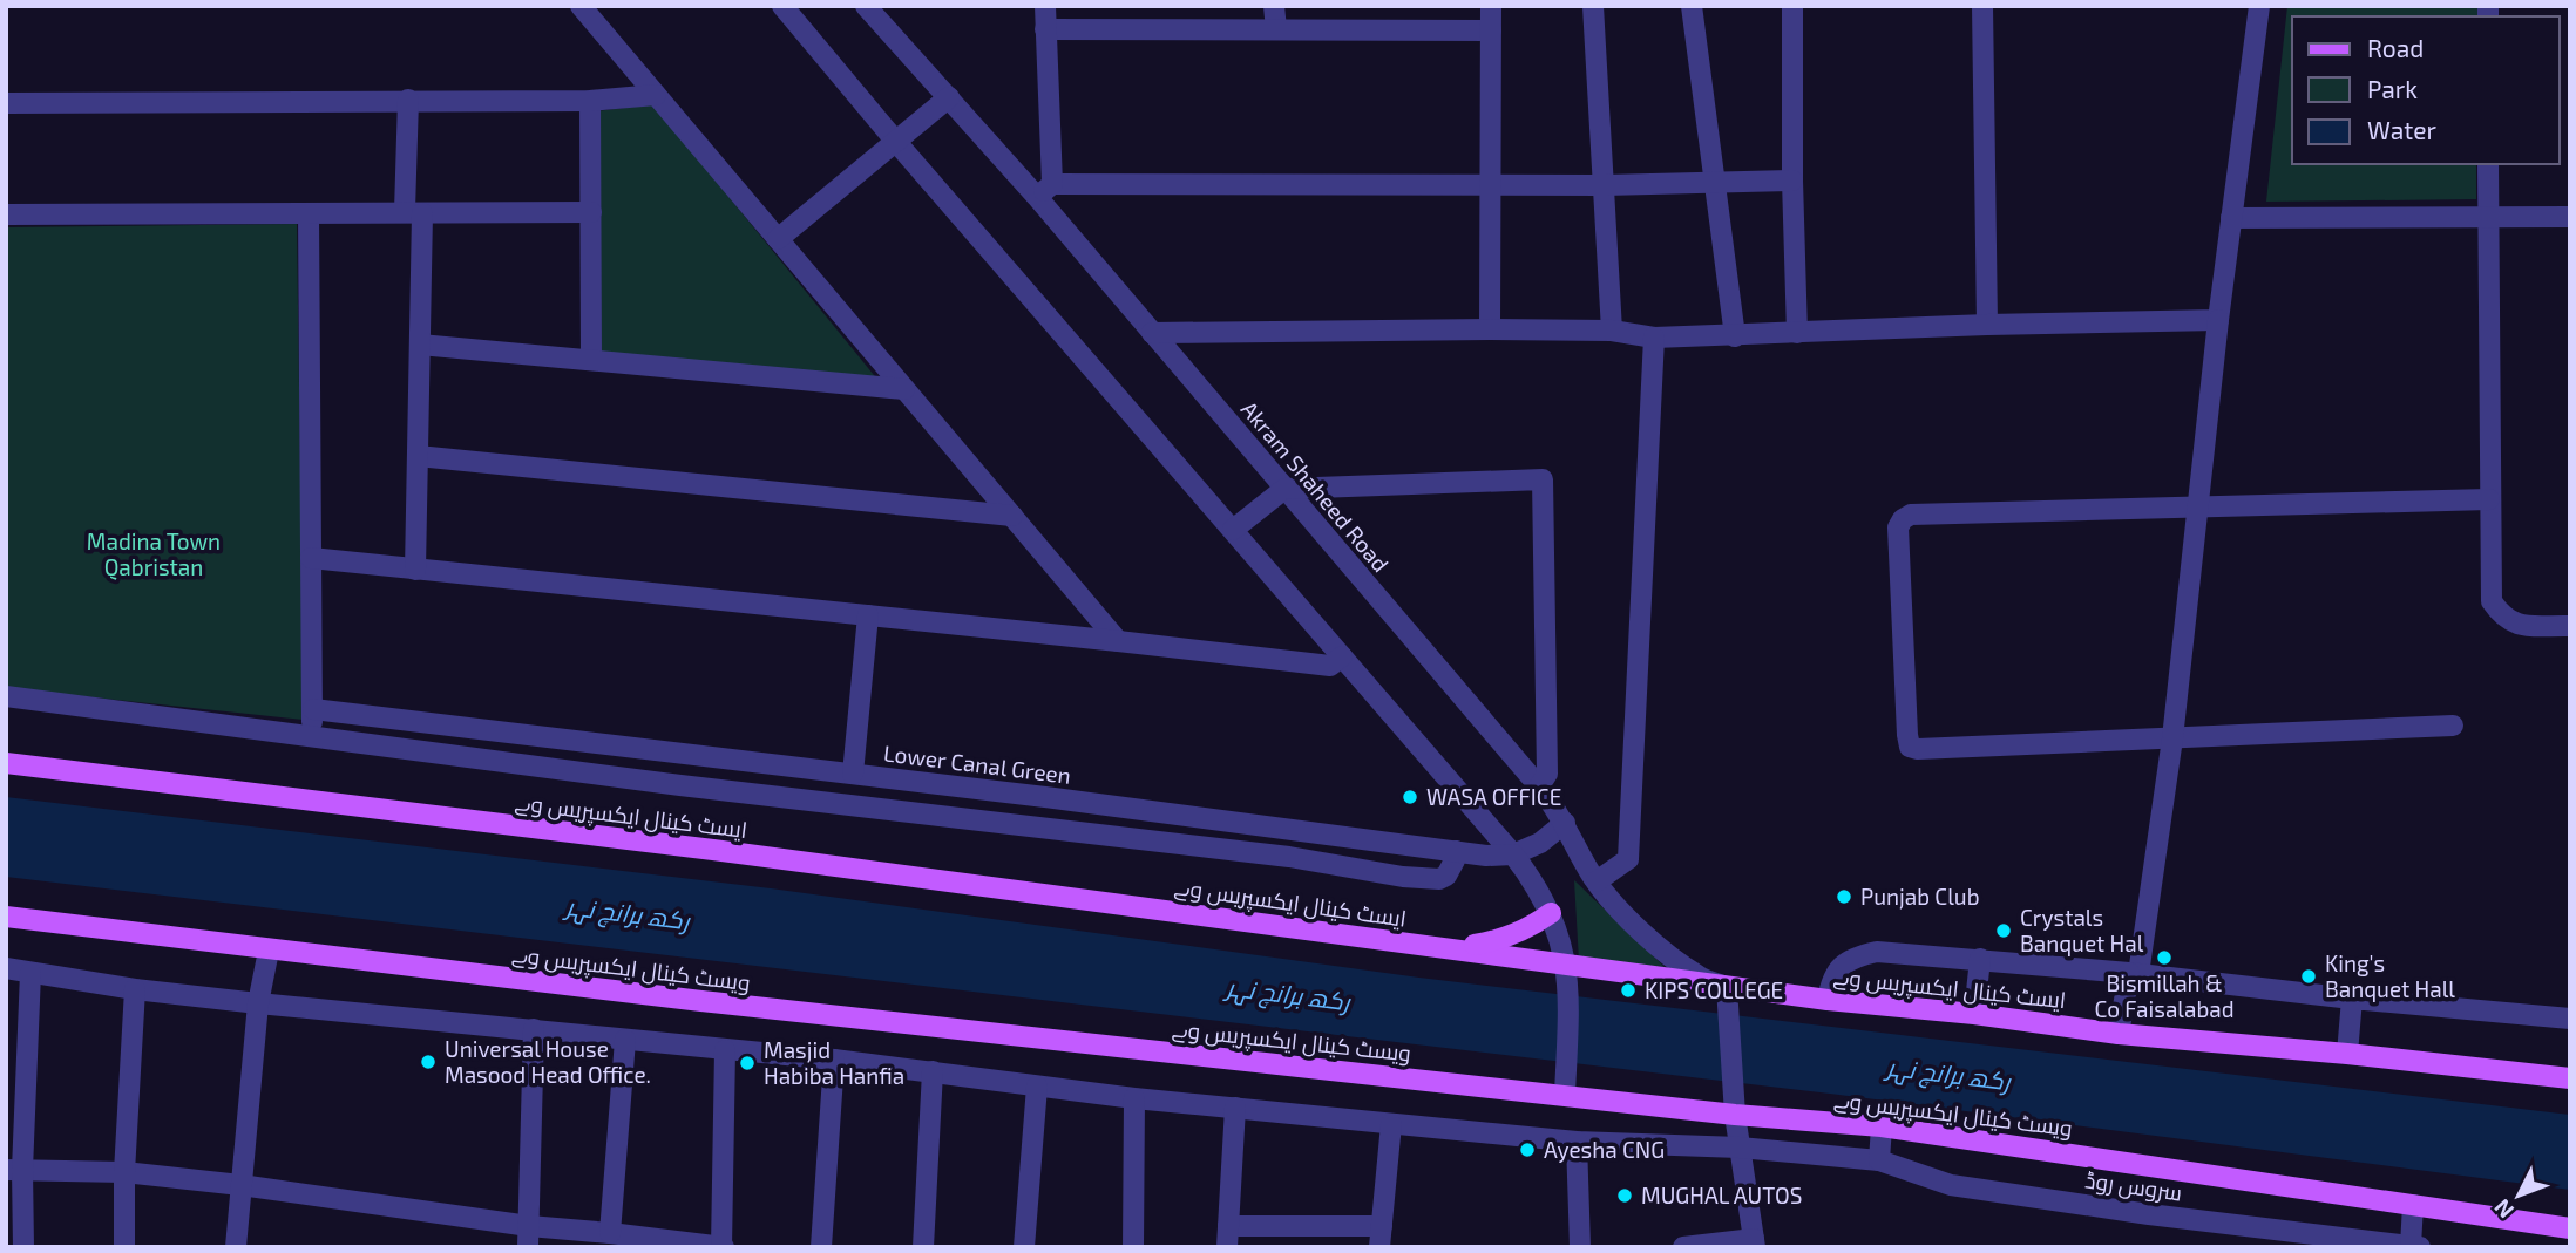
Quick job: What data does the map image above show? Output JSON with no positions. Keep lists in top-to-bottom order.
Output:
{
  "streets": {
    "main road": ["ایسٹ کینال ایکسپریس وے", "ویسٹ کینال ایکسپریس وے"],
    "street": ["Akram Shaheed Road", "Lower Canal Green", "سروس روڈ"]
  },
  "crossings": [
    ["Akram Shaheed Road", "ایسٹ کینال ایکسپریس وے"]
  ],
  "water": ["رکھ برانچ نہر"],
  "parks": ["Madina Town Qabristan"],
  "places": [
    "WASA OFFICE",
    "Punjab Club",
    "Crystals Banquet Hal",
    "Bismillah & Co Faisalabad",
    "King's Banquet Hall",
    "KIPS COLLEGE",
    "Universal House Masood Head Office.",
    "Masjid Habiba Hanfia",
    "Ayesha CNG",
    "MUGHAL AUTOS"
  ],
  "legend": ["Road", "Park", "Water"],
  "north": "bottom left"
}
